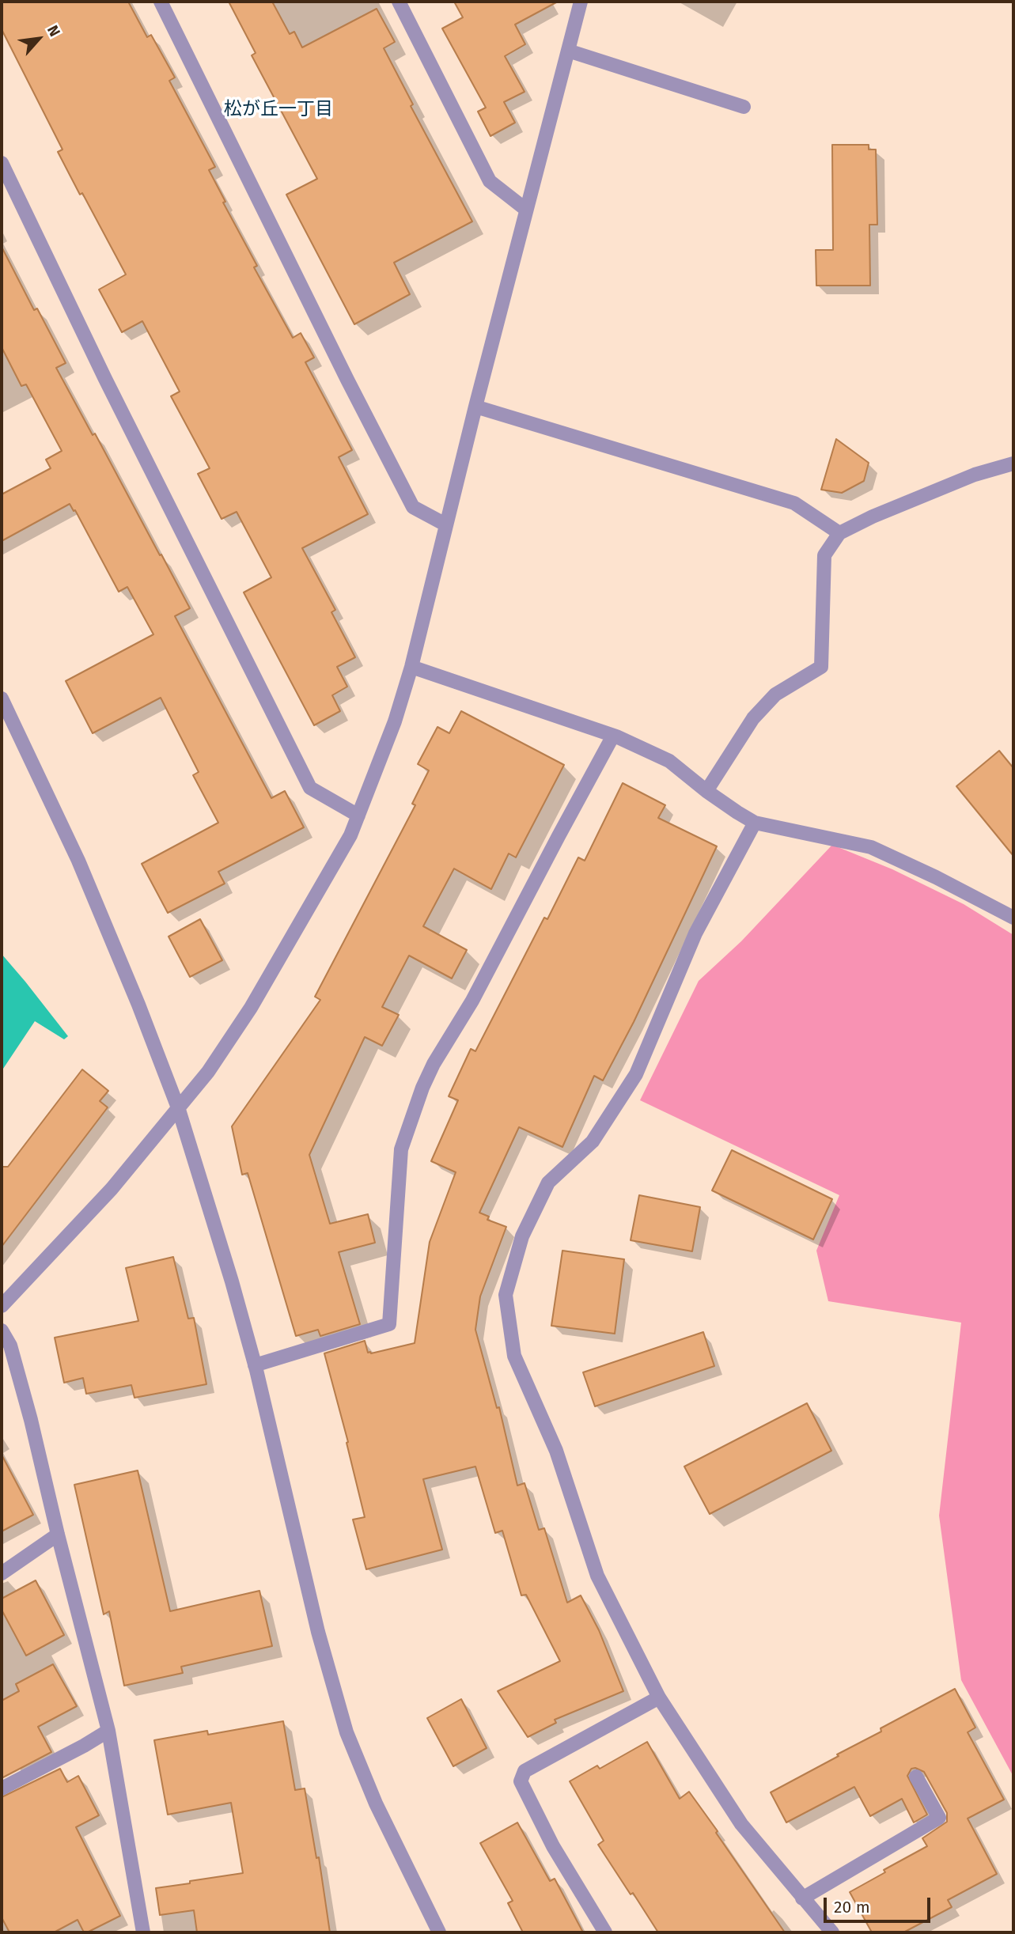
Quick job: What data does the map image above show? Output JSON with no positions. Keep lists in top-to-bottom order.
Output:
{
  "districts": ["松が丘一丁目"],
  "scale_bar": "20 m",
  "north": "top right"
}
